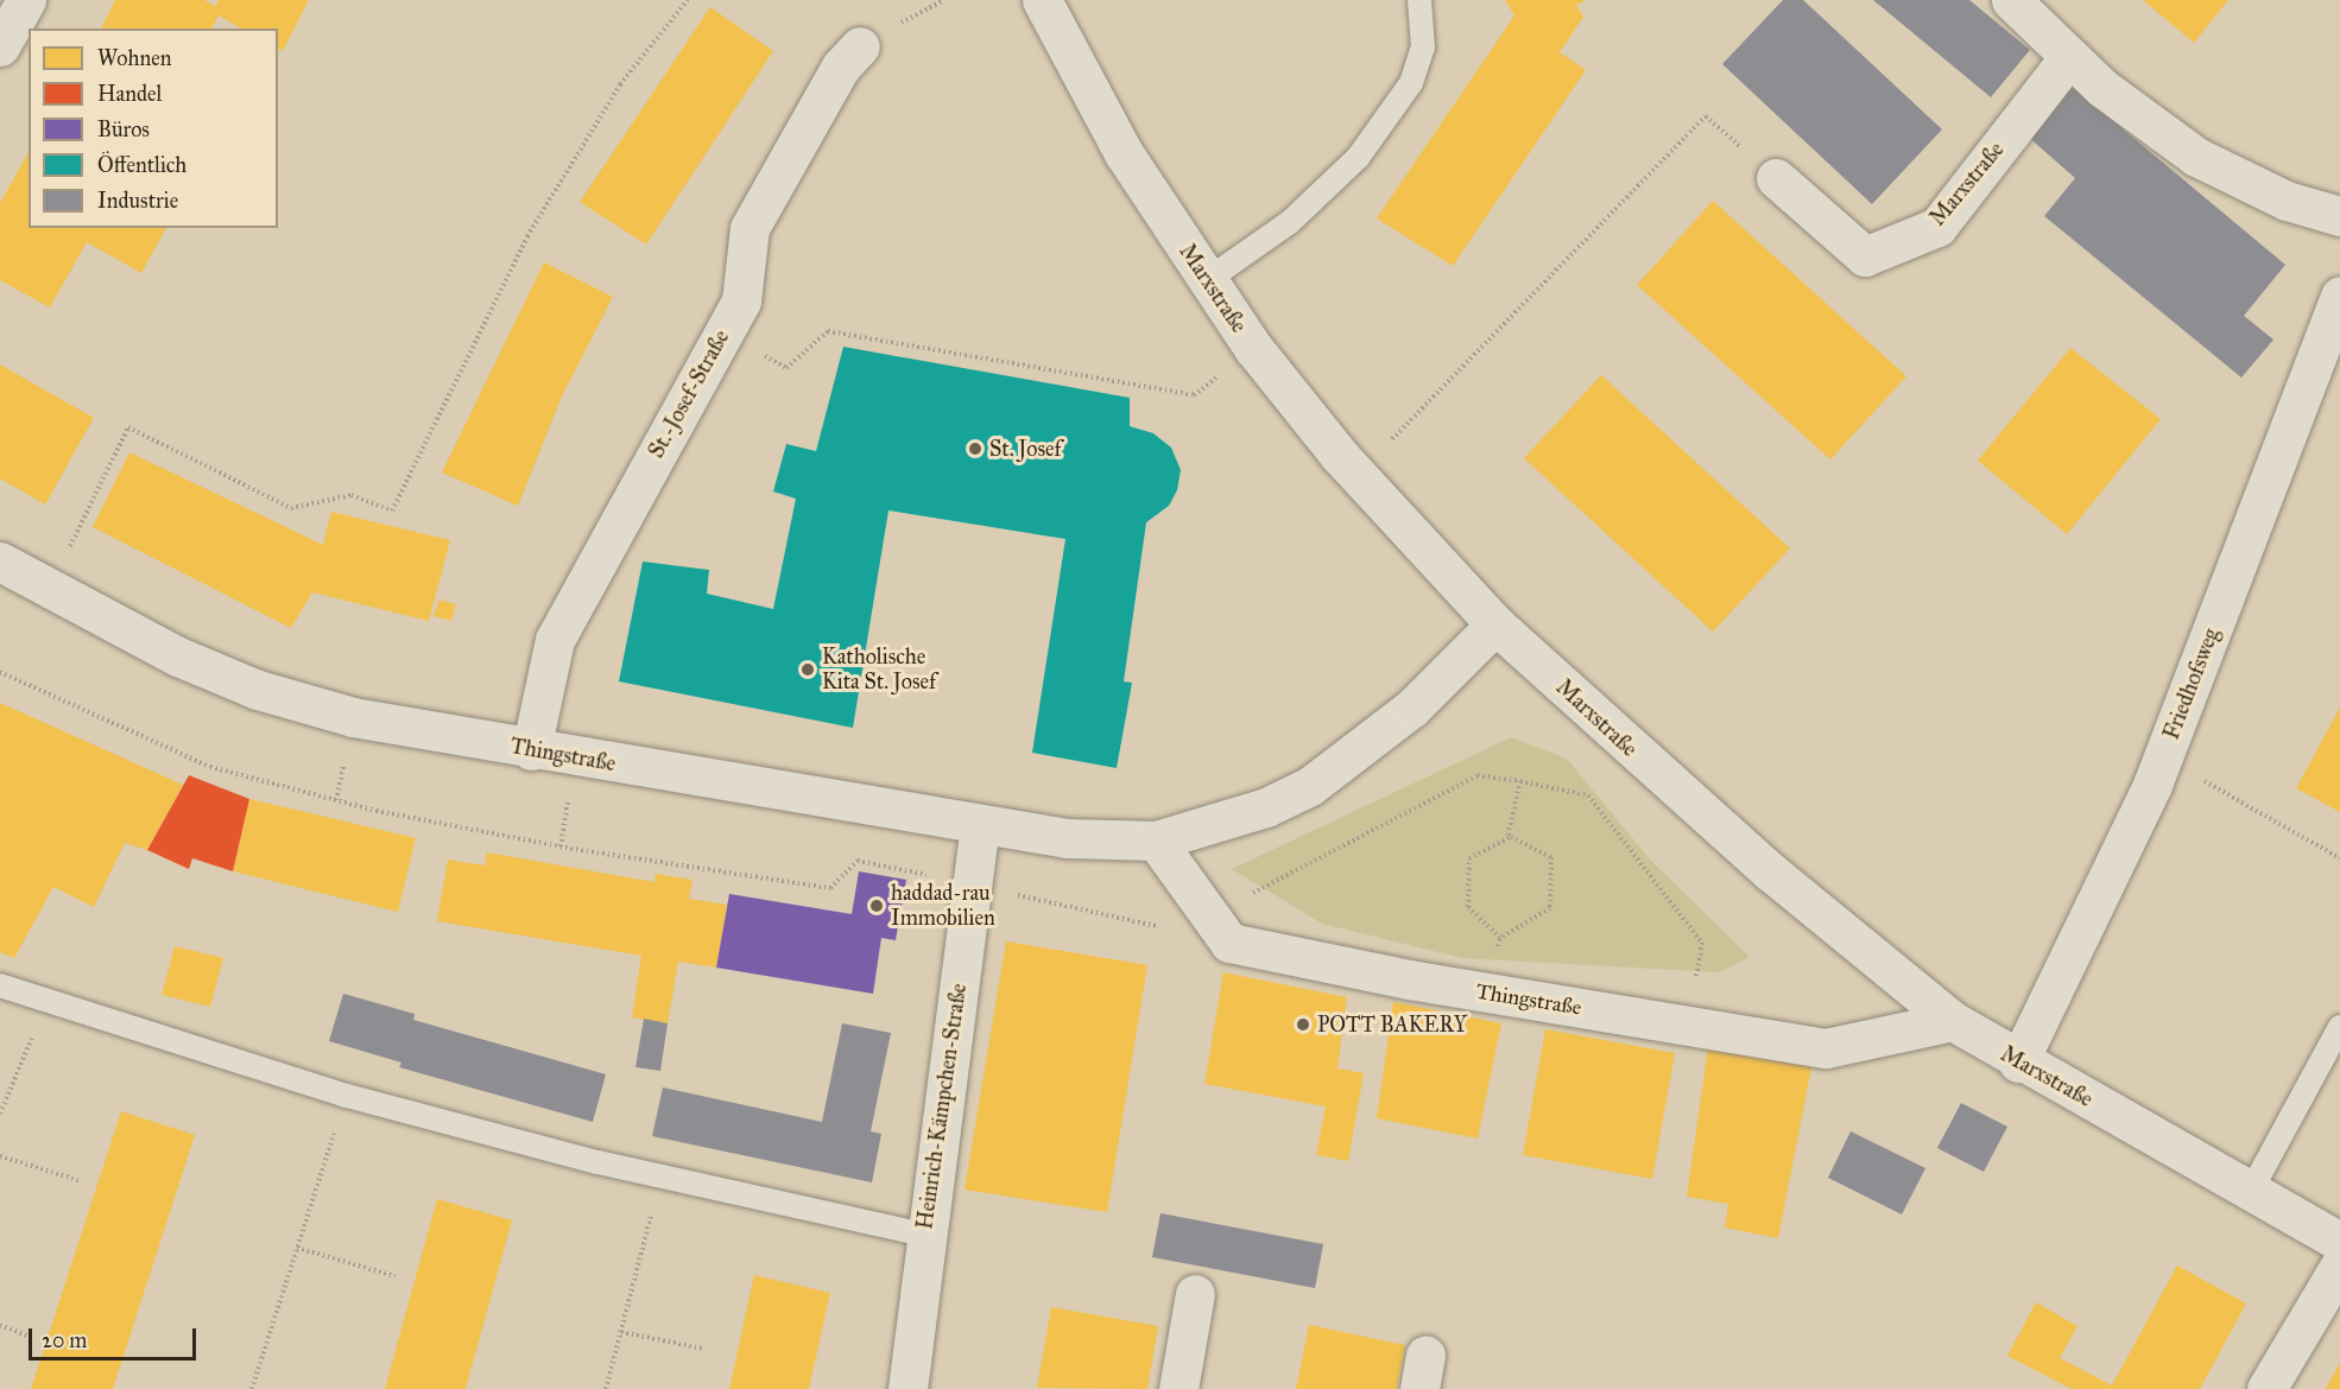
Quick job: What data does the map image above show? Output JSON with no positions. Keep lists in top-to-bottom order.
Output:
{
  "streets": {
    "street": [
      "Marxstraße",
      "St.-Josef-Straße",
      "Friedhofsweg",
      "Thingstraße",
      "Heinrich-Kämpchen-Straße"
    ]
  },
  "crossings": [
    ["Marxstraße", "Friedhofsweg"],
    ["Marxstraße", "Thingstraße"],
    ["St.-Josef-Straße", "Thingstraße"],
    ["Thingstraße", "Heinrich-Kämpchen-Straße"]
  ],
  "places": [
    "St. Josef",
    "Katholische Kita St. Josef",
    "haddad-rau Immobilien",
    "POTT BAKERY"
  ],
  "legend": [
    "Wohnen",
    "Handel",
    "Büros",
    "Öffentlich",
    "Industrie"
  ],
  "scale_bar": "20 m"
}
